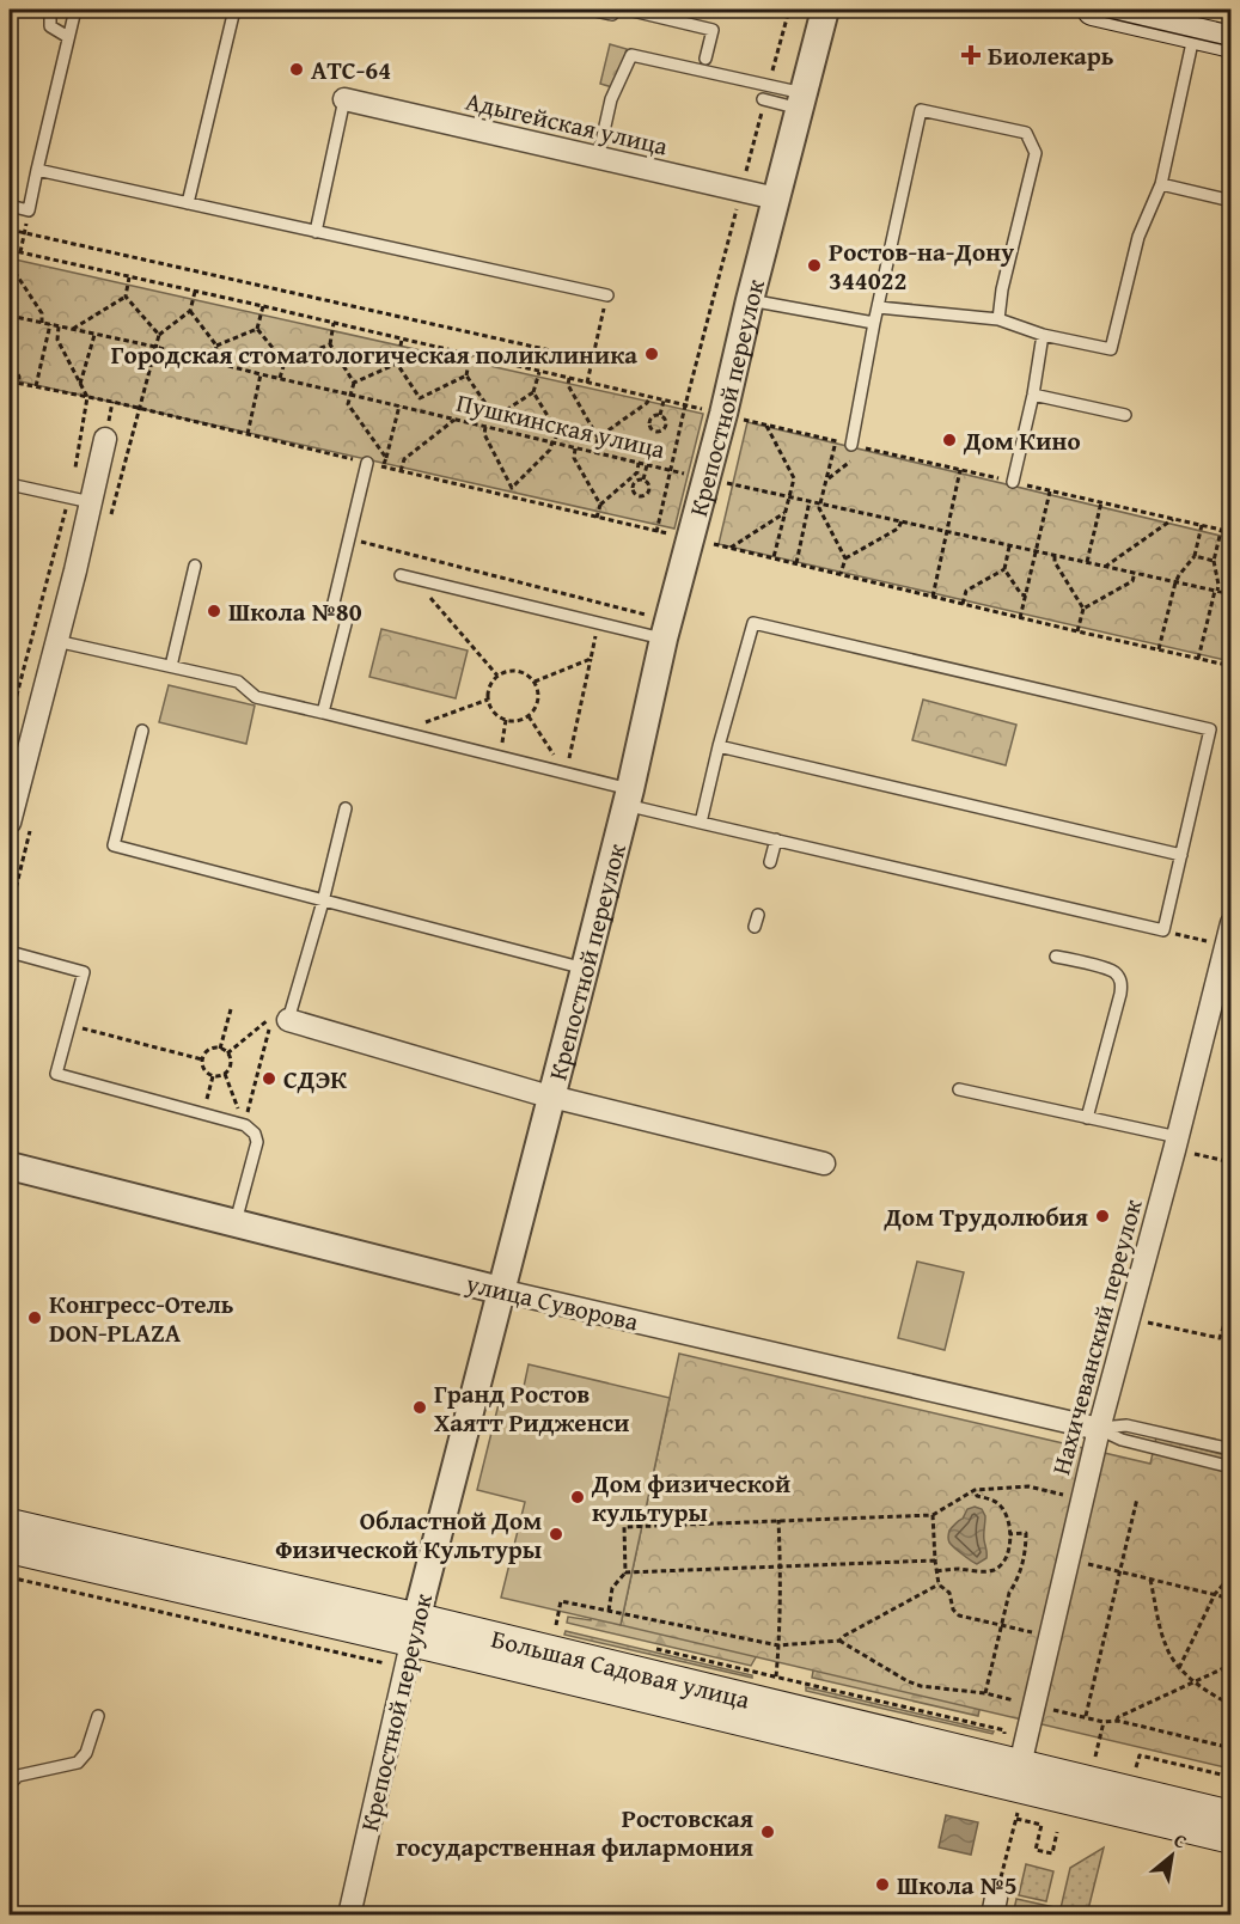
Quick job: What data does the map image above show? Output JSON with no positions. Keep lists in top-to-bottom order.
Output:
{
  "streets": {
    "main road": ["Большая Садовая улица"],
    "street": [
      "Адыгейская улица",
      "Крепостной переулок",
      "улица Суворова",
      "Нахичеванский переулок"
    ],
    "path": ["Пушкинская улица"]
  },
  "crossings": [
    ["Адыгейская улица", "Крепостной переулок"],
    ["Крепостной переулок", "Пушкинская улица"],
    ["Крепостной переулок", "улица Суворова"],
    ["Крепостной переулок", "Большая Садовая улица"],
    ["улица Суворова", "Нахичеванский переулок"],
    ["Нахичеванский переулок", "Большая Садовая улица"]
  ],
  "places": {
    "health": ["Биолекарь"],
    "other": [
      "АТС-64",
      "Ростов-на-Дону 344022",
      "Городская стоматологическая поликлиника",
      "Дом Кино",
      "Школа №80",
      "СДЭК",
      "Дом Трудолюбия",
      "Конгресс-Отель DON-PLAZA",
      "Гранд Ростов Хаятт Ридженси",
      "Дом физической культуры",
      "Областной Дом Физической Культуры",
      "Ростовская государственная филармония",
      "Школа №5"
    ]
  },
  "north": "top right"
}
